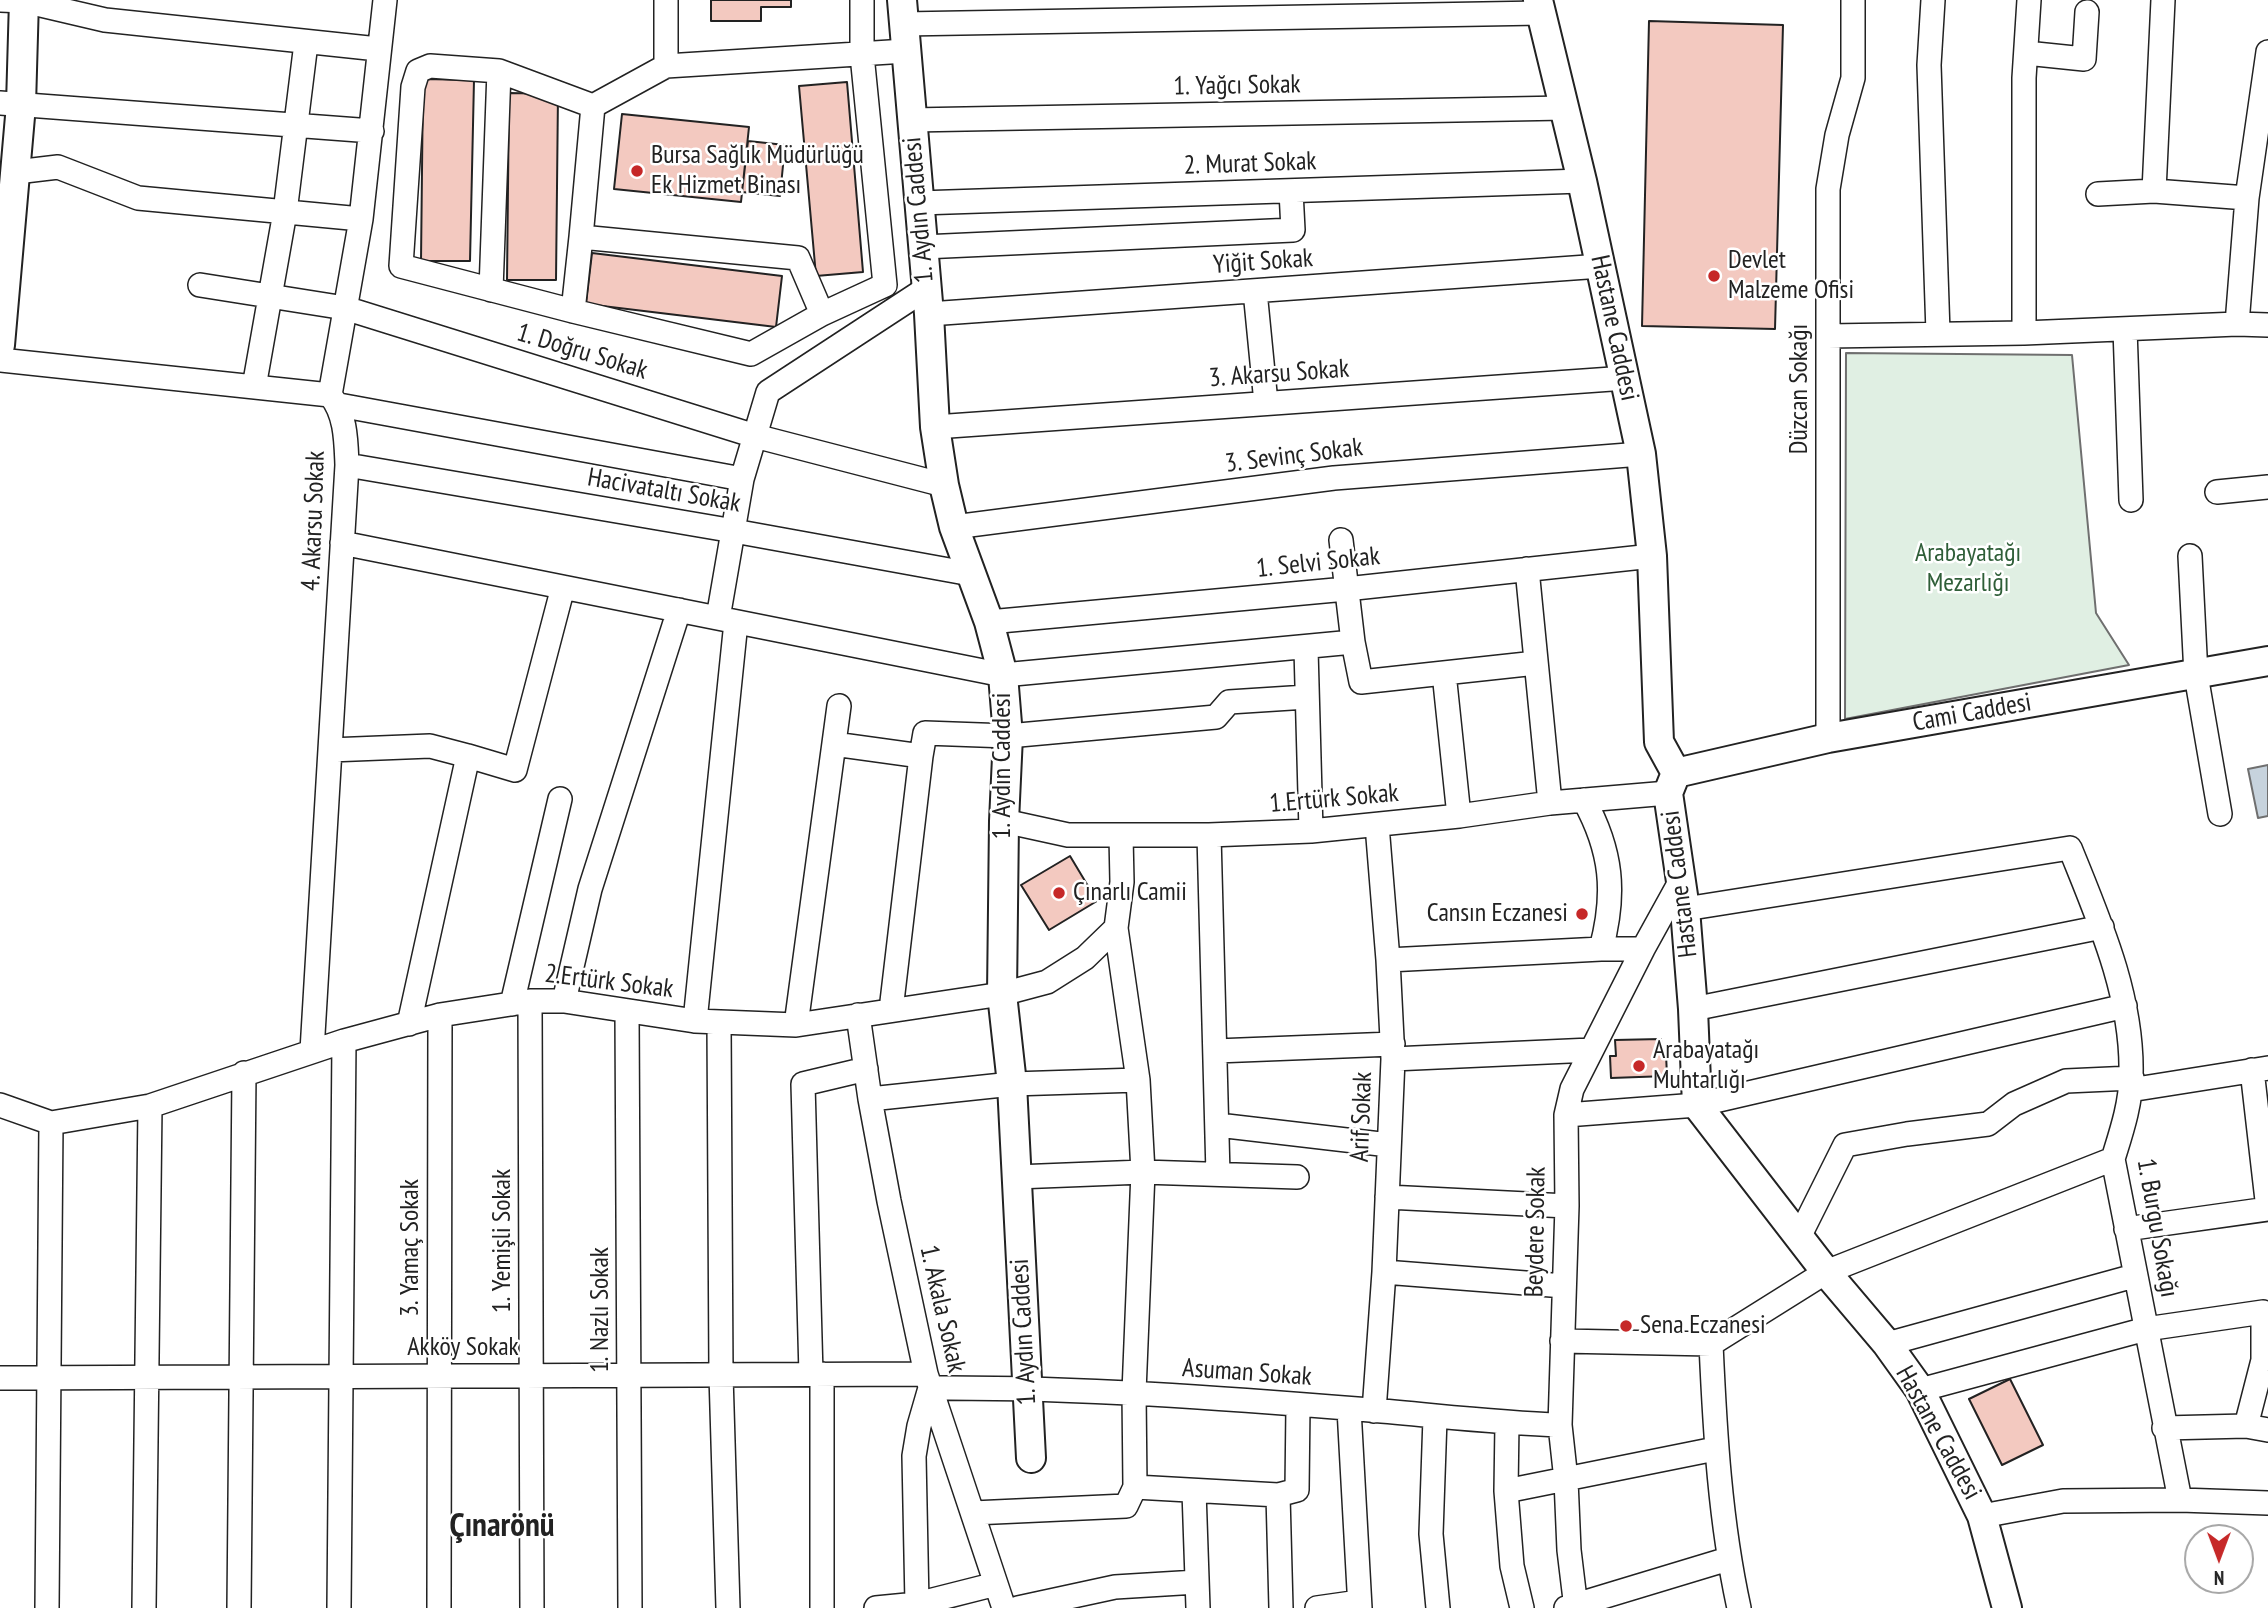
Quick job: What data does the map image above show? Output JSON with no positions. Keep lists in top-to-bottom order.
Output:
{
  "streets": {
    "main road": ["1. Aydın Caddesi", "Hastane Caddesi", "Cami Caddesi"],
    "street": [
      "1. Yağcı Sokak",
      "2. Murat Sokak",
      "Yiğit Sokak",
      "1. Doğru Sokak",
      "3. Akarsu Sokak",
      "Düzcan Sokağı",
      "3. Sevinç Sokak",
      "Hacivataltı Sokak",
      "4. Akarsu Sokak",
      "1. Selvi Sokak",
      "1.Ertürk Sokak",
      "2.Ertürk Sokak",
      "Arif Sokak",
      "1. Burgu Sokağı",
      "Beydere Sokak",
      "1. Yemişli Sokak",
      "3. Yamaç Sokak",
      "1. Akala Sokak",
      "1. Nazlı Sokak",
      "Akköy Sokak",
      "Asuman Sokak"
    ]
  },
  "crossings": [
    ["1. Yağcı Sokak", "1. Aydın Caddesi"],
    ["1. Yağcı Sokak", "Hastane Caddesi"],
    ["2. Murat Sokak", "1. Aydın Caddesi"],
    ["2. Murat Sokak", "Hastane Caddesi"],
    ["1. Aydın Caddesi", "Yiğit Sokak"],
    ["1. Aydın Caddesi", "1. Doğru Sokak"],
    ["1. Aydın Caddesi", "3. Akarsu Sokak"],
    ["1. Aydın Caddesi", "3. Sevinç Sokak"],
    ["1. Aydın Caddesi", "Hacivataltı Sokak"],
    ["1. Aydın Caddesi", "1. Selvi Sokak"],
    ["1. Aydın Caddesi", "1.Ertürk Sokak"],
    ["1. Aydın Caddesi", "2.Ertürk Sokak"],
    ["1. Aydın Caddesi", "Asuman Sokak"],
    ["Yiğit Sokak", "Hastane Caddesi"],
    ["Hastane Caddesi", "3. Akarsu Sokak"],
    ["Hastane Caddesi", "3. Sevinç Sokak"],
    ["Hastane Caddesi", "1. Selvi Sokak"],
    ["Hastane Caddesi", "Cami Caddesi"],
    ["Hastane Caddesi", "1.Ertürk Sokak"],
    ["Hastane Caddesi", "1. Burgu Sokağı"],
    ["Hastane Caddesi", "Beydere Sokak"],
    ["1. Doğru Sokak", "4. Akarsu Sokak"],
    ["Düzcan Sokağı", "Cami Caddesi"],
    ["Hacivataltı Sokak", "4. Akarsu Sokak"],
    ["4. Akarsu Sokak", "2.Ertürk Sokak"],
    ["Cami Caddesi", "1.Ertürk Sokak"],
    ["1.Ertürk Sokak", "Arif Sokak"],
    ["2.Ertürk Sokak", "1. Yemişli Sokak"],
    ["2.Ertürk Sokak", "3. Yamaç Sokak"],
    ["2.Ertürk Sokak", "1. Akala Sokak"],
    ["2.Ertürk Sokak", "1. Nazlı Sokak"],
    ["Arif Sokak", "Asuman Sokak"],
    ["1. Burgu Sokağı", "Beydere Sokak"],
    ["Beydere Sokak", "Asuman Sokak"],
    ["1. Yemişli Sokak", "Akköy Sokak"],
    ["3. Yamaç Sokak", "Akköy Sokak"],
    ["1. Akala Sokak", "Akköy Sokak"],
    ["1. Akala Sokak", "Asuman Sokak"],
    ["1. Nazlı Sokak", "Akköy Sokak"],
    ["Akköy Sokak", "Asuman Sokak"]
  ],
  "districts": ["Çınarönü"],
  "parks": ["Arabayatağı Mezarlığı"],
  "places": [
    "Bursa Sağlık Müdürlüğü Ek Hizmet Binası",
    "Devlet Malzeme Ofisi",
    "Çınarlı Camii",
    "Cansın Eczanesi",
    "Arabayatağı Muhtarlığı",
    "Sena Eczanesi"
  ],
  "north": "bottom"
}
